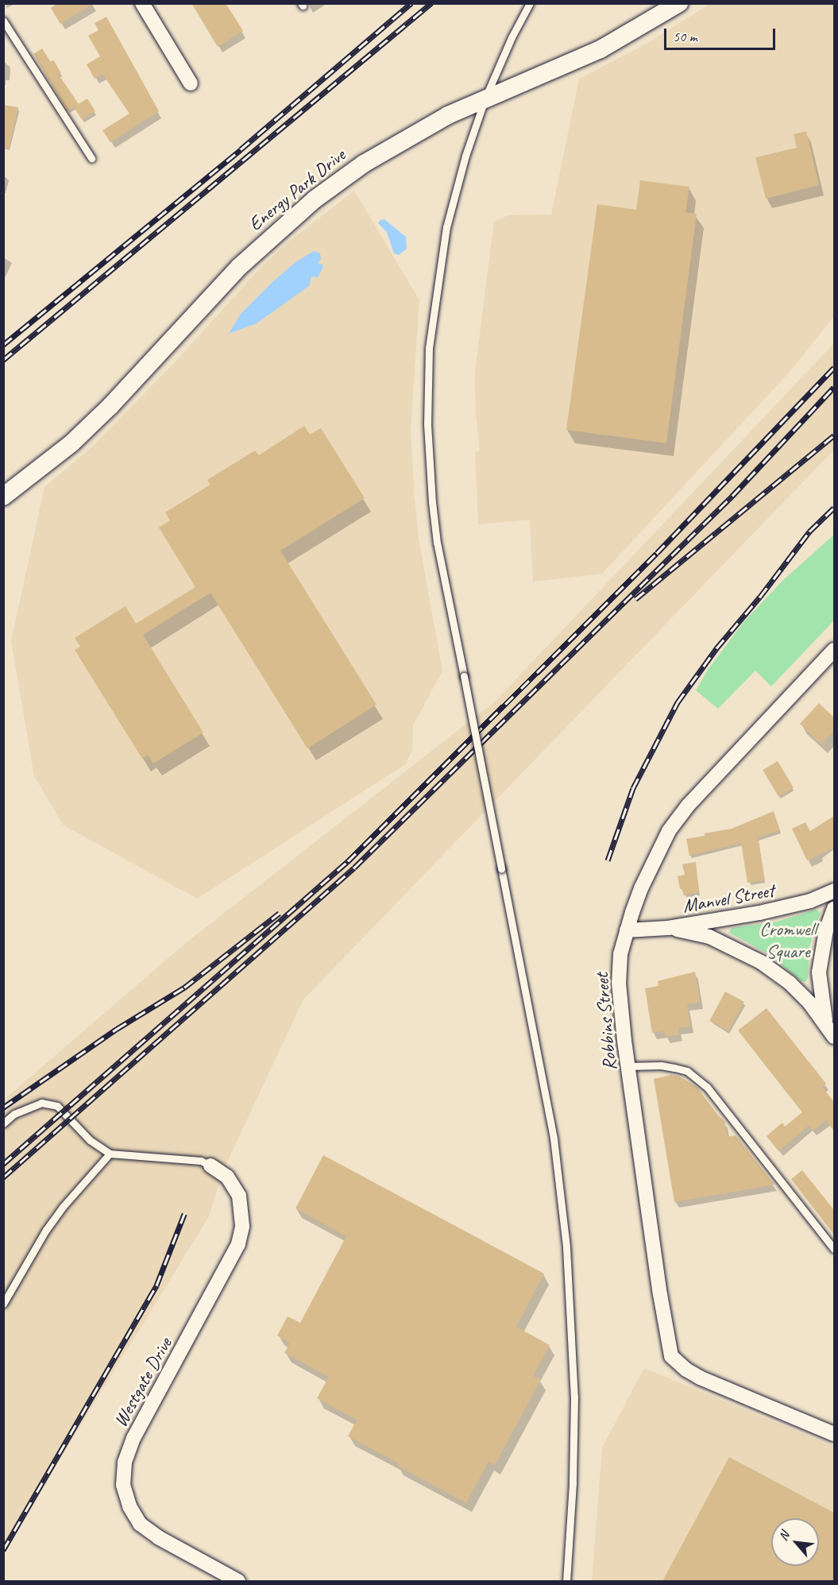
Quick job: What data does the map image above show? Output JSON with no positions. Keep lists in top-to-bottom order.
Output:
{
  "streets": {
    "street": [
      "Energy Park Drive",
      "Manvel Street",
      "Robbins Street",
      "Westgate Drive"
    ]
  },
  "crossings": [
    ["Manvel Street", "Robbins Street"]
  ],
  "parks": ["Cromwell Square"],
  "scale_bar": "50 m",
  "north": "top left"
}
